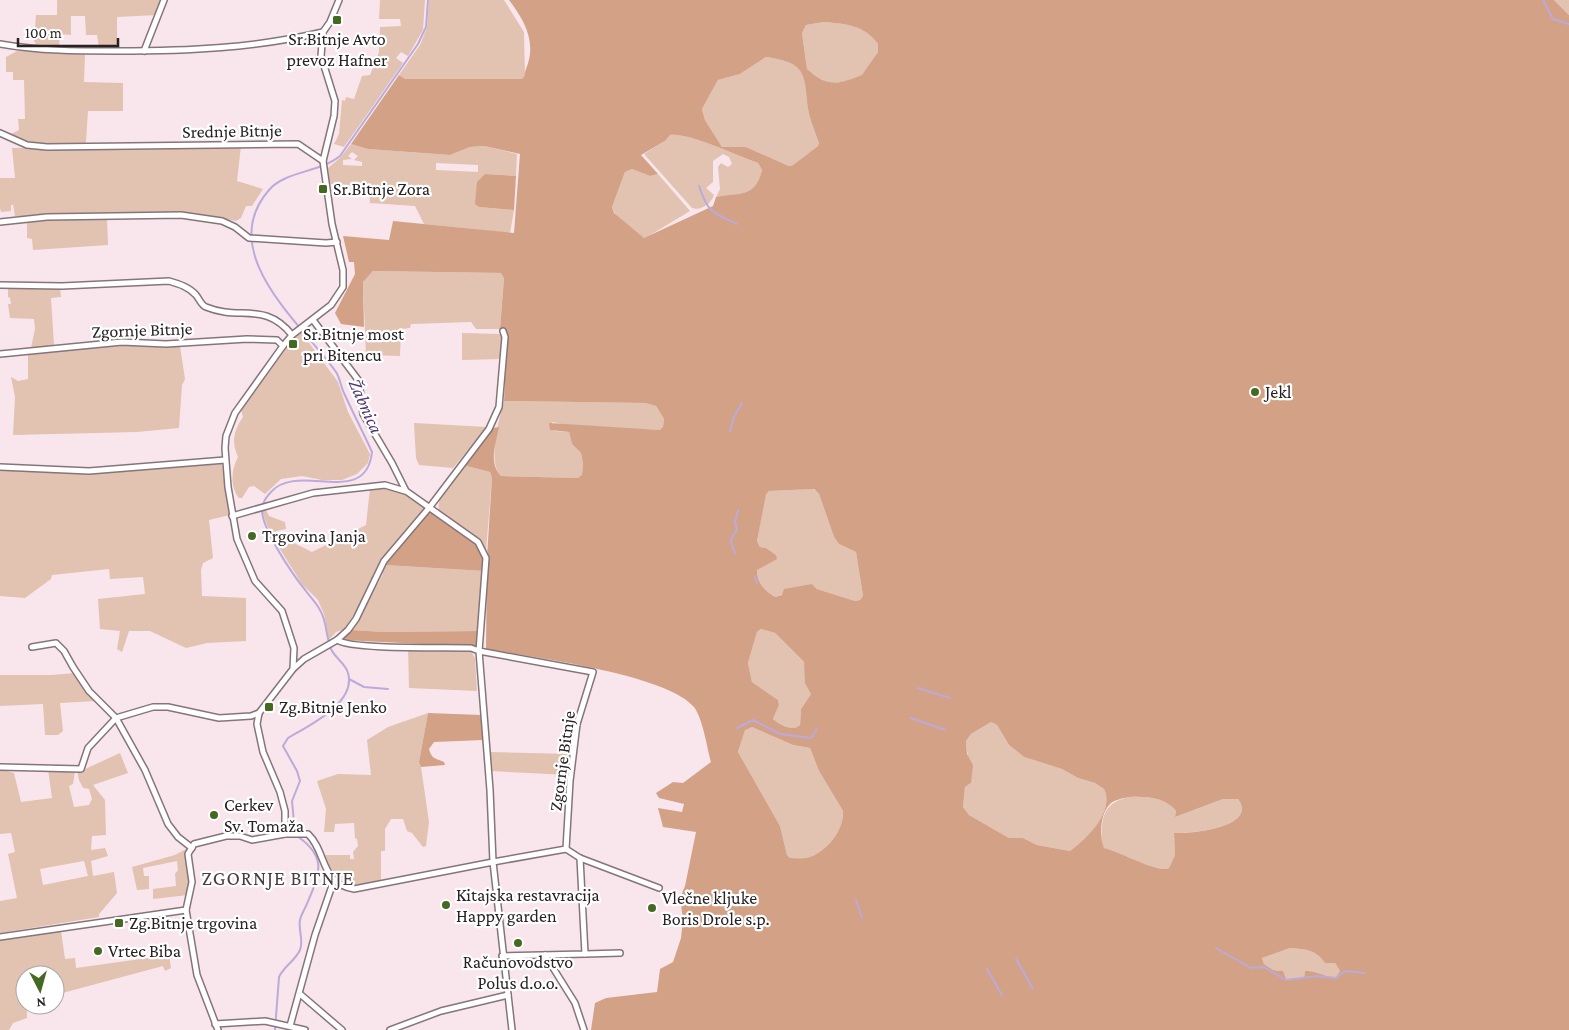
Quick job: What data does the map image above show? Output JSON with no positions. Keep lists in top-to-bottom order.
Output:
{
  "streets": {
    "street": ["Srednje Bitnje", "Zgornje Bitnje"]
  },
  "districts": ["ZGORNJE BITNJE"],
  "water": ["Žabnica"],
  "places": {
    "transit": [
      "Sr.Bitnje Avto prevoz Hafner",
      "Sr.Bitnje Zora",
      "Sr.Bitnje most pri Bitencu",
      "Zg.Bitnje Jenko",
      "Zg.Bitnje trgovina"
    ],
    "other": [
      "Jekl",
      "Trgovina Janja",
      "Cerkev Sv. Tomaža",
      "Kitajska restavracija Happy garden",
      "Vlečne kljuke Boris Drole s.p.",
      "Računovodstvo Polus d.o.o.",
      "Vrtec Biba"
    ]
  },
  "scale_bar": "100 m",
  "north": "bottom"
}
